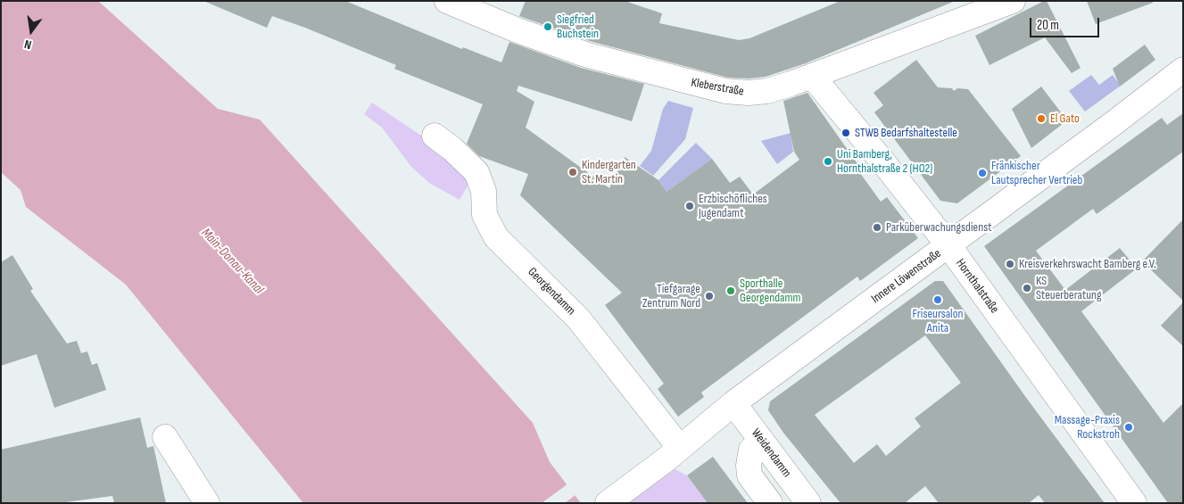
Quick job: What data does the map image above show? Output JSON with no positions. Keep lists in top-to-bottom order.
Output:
{
  "streets": {
    "street": [
      "Kleberstraße",
      "Innere Löwenstraße",
      "Hornthalstraße",
      "Georgendamm",
      "Weidendamm"
    ]
  },
  "crossings": [
    ["Kleberstraße", "Hornthalstraße"],
    ["Innere Löwenstraße", "Hornthalstraße"],
    ["Innere Löwenstraße", "Georgendamm"],
    ["Innere Löwenstraße", "Weidendamm"]
  ],
  "water": ["Main-Donau-Kanal"],
  "places": [
    "Siegfried Buchstein",
    "El Gato",
    "STWB Bedarfshaltestelle",
    "Uni Bamberg, Hornthalstraße 2 (HO2)",
    "Kindergarten St. Martin",
    "Fränkischer Lautsprecher Vertrieb",
    "Erzbischöfliches Jugendamt",
    "Parküberwachungsdienst",
    "Kreisverkehrswacht Bamberg e.V.",
    "KS Steuerberatung",
    "Sporthalle Georgendamm",
    "Tiefgarage Zentrum Nord",
    "Friseursalon Anita",
    "Massage-Praxis Rockstroh"
  ],
  "scale_bar": "20 m",
  "north": "bottom"
}
